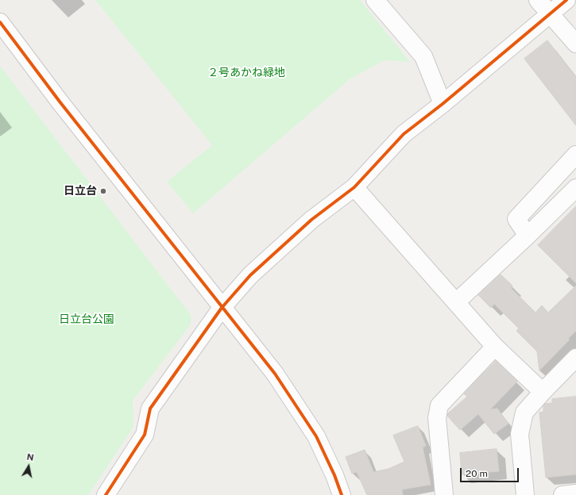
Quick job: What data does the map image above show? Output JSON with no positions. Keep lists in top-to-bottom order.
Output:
{
  "parks": ["２号あかね緑地", "日立台公園"],
  "places": ["日立台"],
  "scale_bar": "20 m",
  "north": "top"
}
